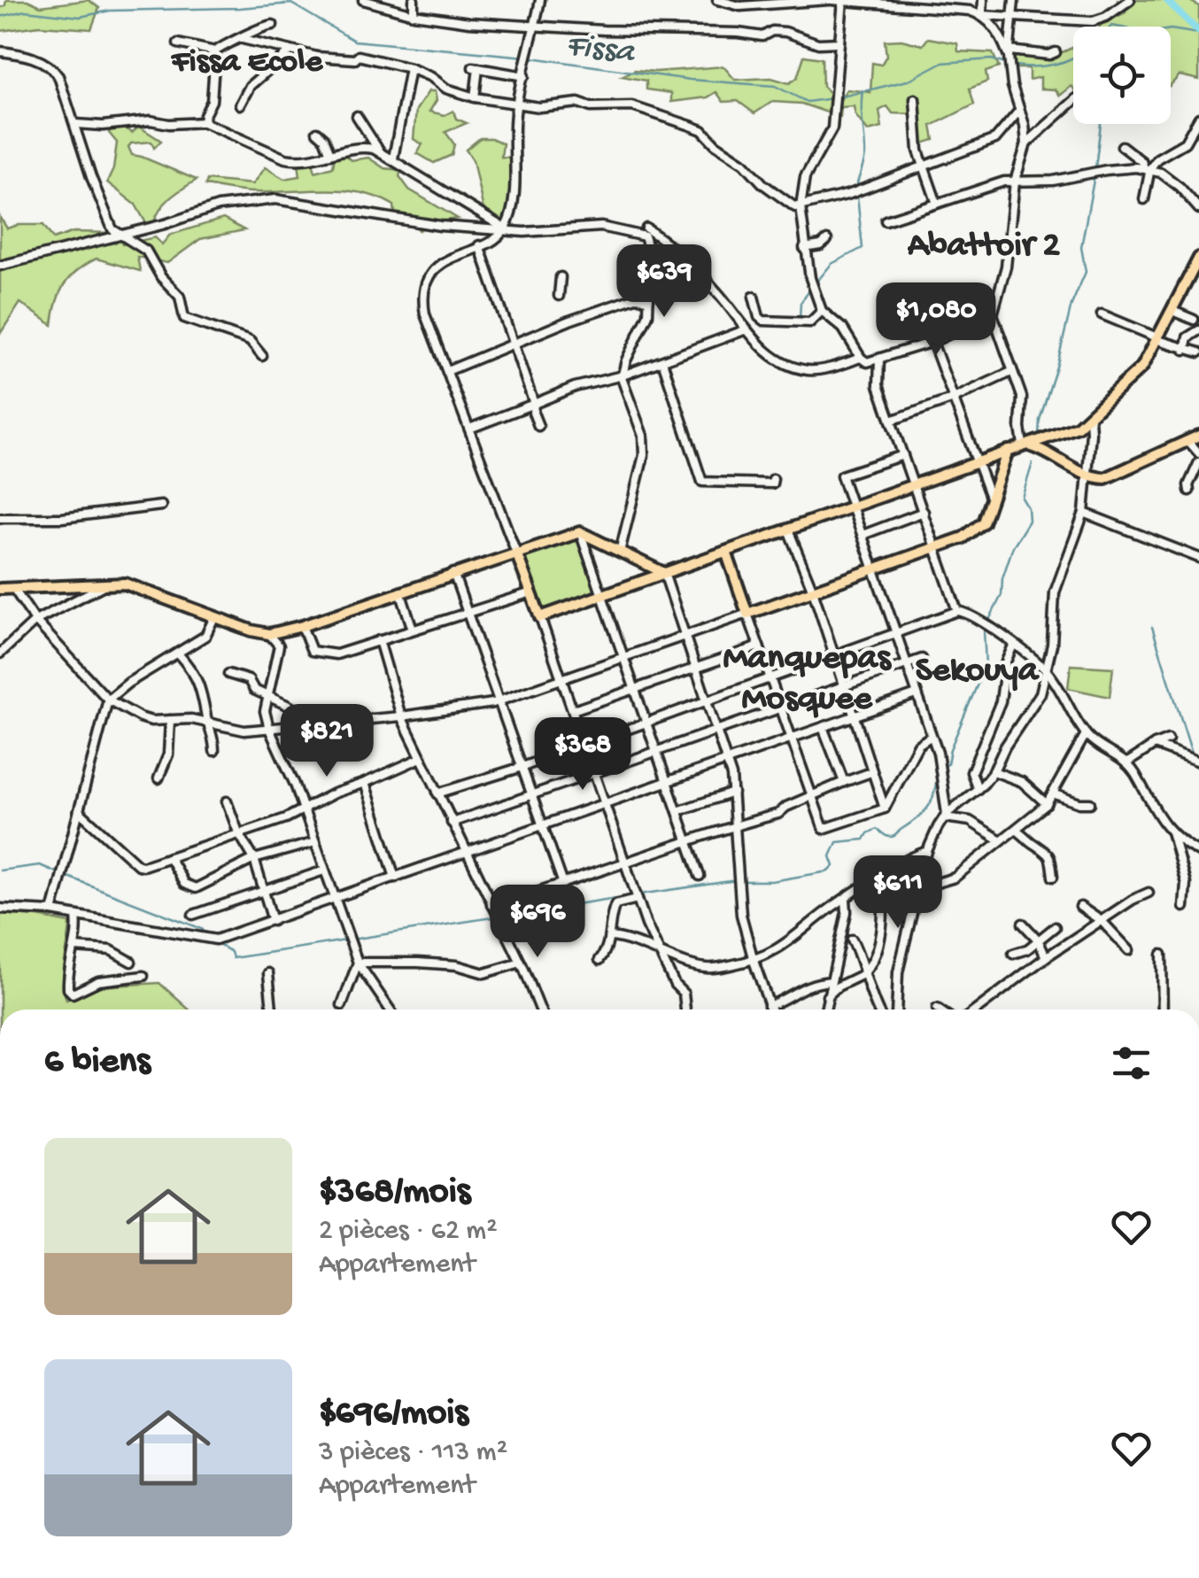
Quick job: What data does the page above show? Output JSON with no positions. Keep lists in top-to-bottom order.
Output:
{
  "districts": [
    "Fissa Ecole",
    "Abattoir 2",
    "Manquepas Mosquee",
    "Sekouya"
  ],
  "water": ["Fissa"],
  "page": {
    "price": [
      "$639",
      "$1,080",
      "$821",
      "$368",
      "$611",
      "$696"
    ],
    "heading": "6 biens",
    "list": [
      {
        "name": "$368/mois",
        "note": "2 pièces · 62 m² · Appartement"
      },
      {
        "name": "$696/mois",
        "note": "3 pièces · 113 m² · Appartement"
      }
    ]
  }
}
